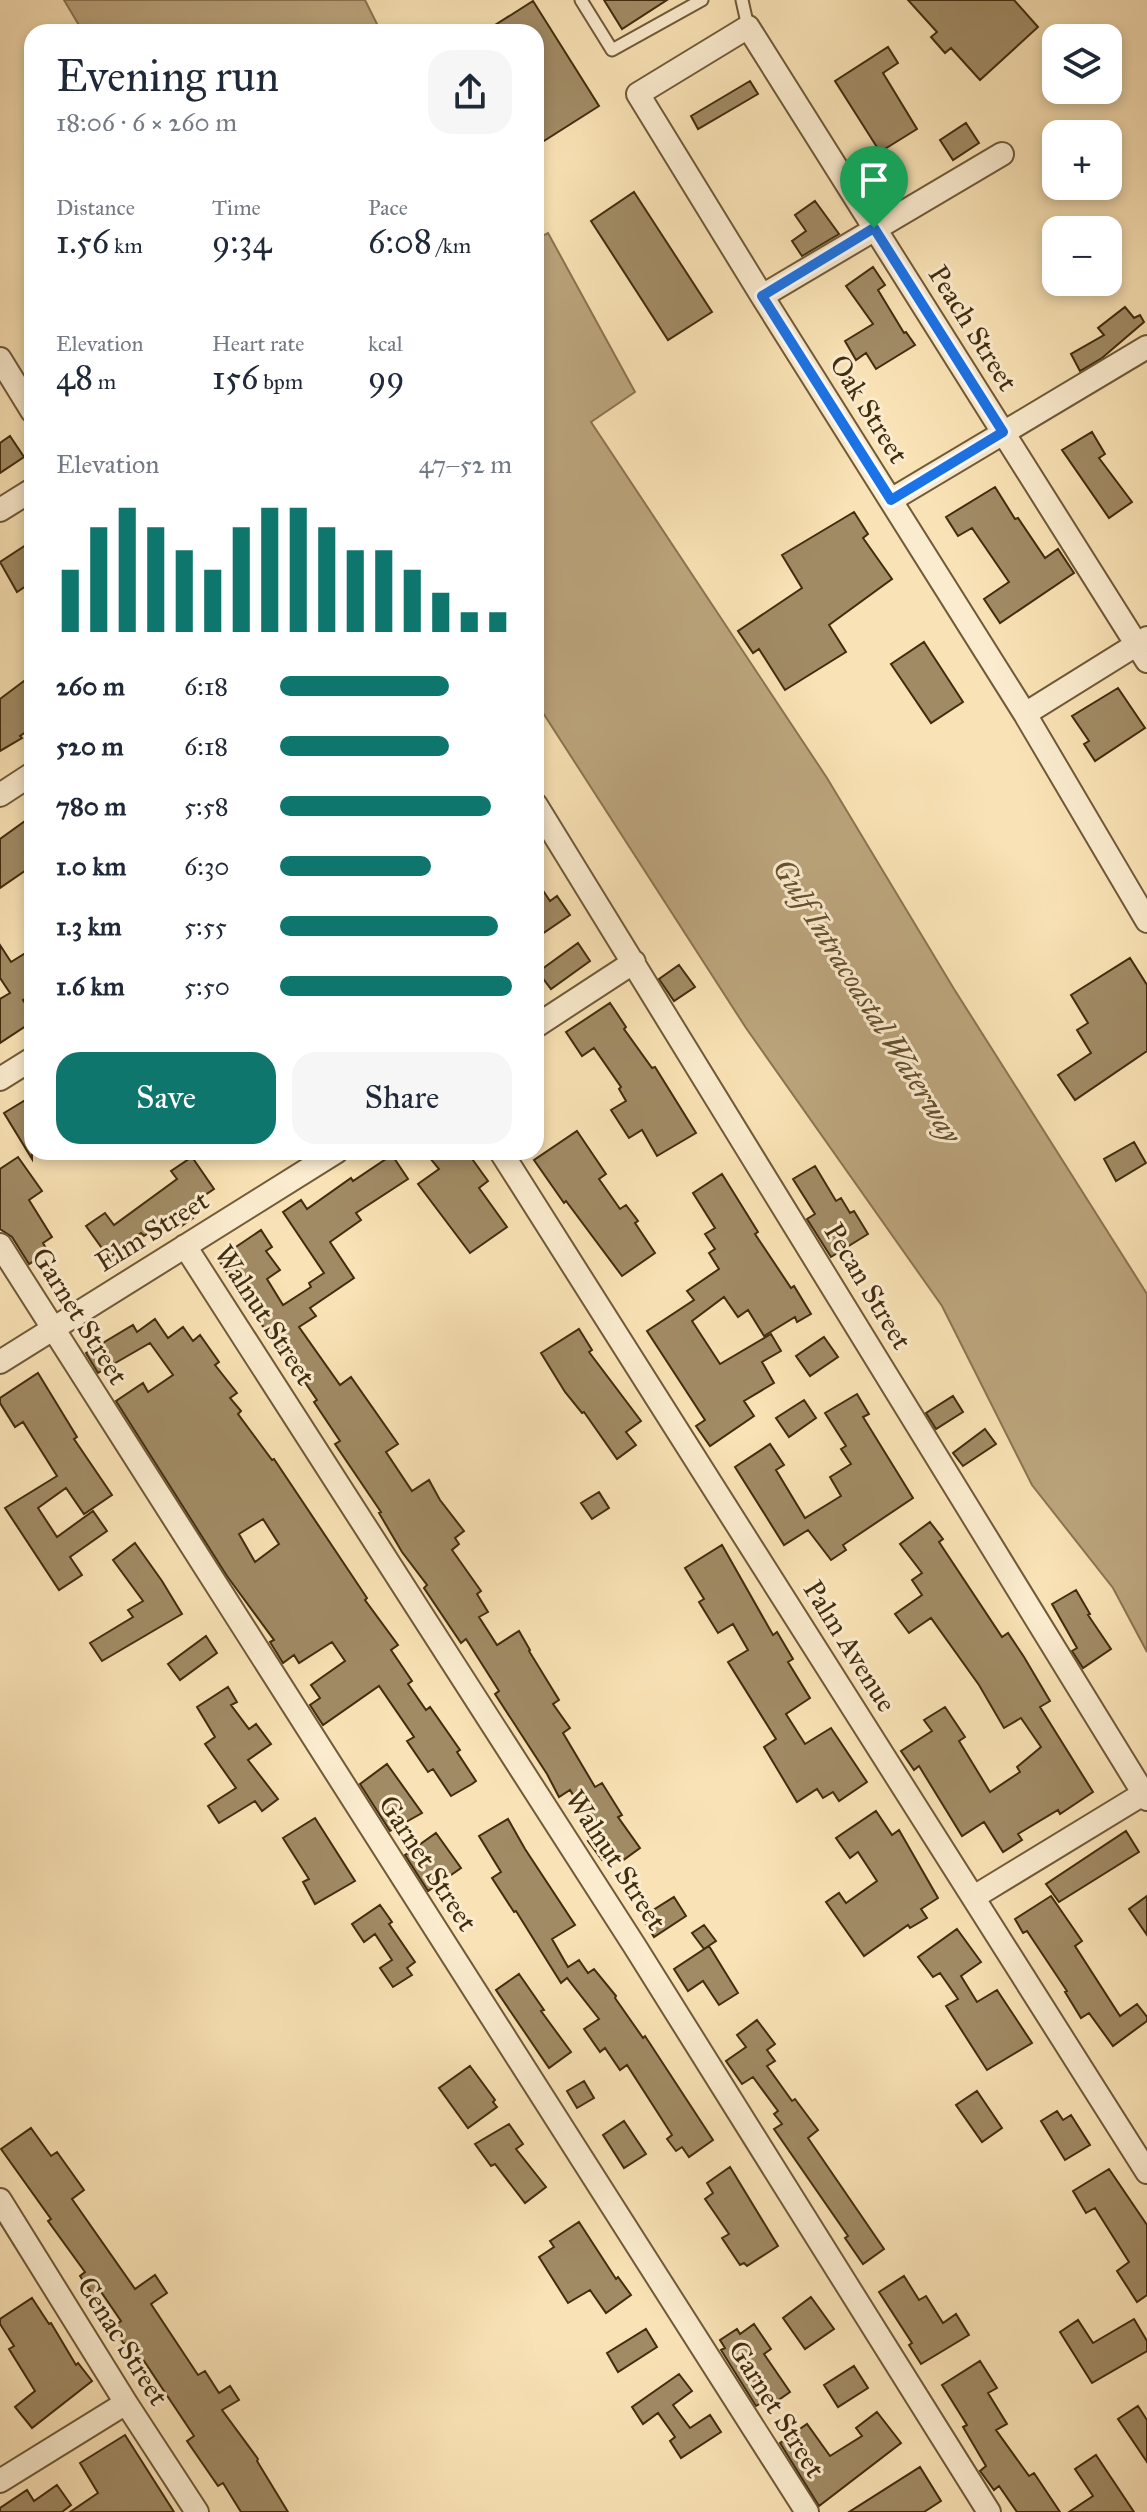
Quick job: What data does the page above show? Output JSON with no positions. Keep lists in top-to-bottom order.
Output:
{
  "streets": {
    "street": [
      "Peach Street",
      "Oak Street",
      "Elm Street",
      "Pecan Street",
      "Walnut Street",
      "Garnet Street",
      "Palm Avenue",
      "Cenac Street"
    ]
  },
  "crossings": [
    ["Peach Street", "Oak Street"],
    ["Elm Street", "Walnut Street"],
    ["Elm Street", "Garnet Street"]
  ],
  "water": ["Gulf Intracoastal Waterway"],
  "page": {
    "map_buttons": ["+", "−"],
    "heading": ["Evening run", "18:06 · 6 × 260 m"],
    "stats": [
      ["Distance", "1.56 km"],
      ["Time", "9:34"],
      ["Pace", "6:08 /km"],
      ["Elevation", "48 m"],
      ["Heart rate", "156 bpm"],
      ["kcal", "99"]
    ],
    "chart": ["Elevation", "47–52 m"],
    "list": [
      {
        "name": "260 m",
        "note": "6:18"
      },
      {
        "name": "520 m",
        "note": "6:18"
      },
      {
        "name": "780 m",
        "note": "5:58"
      },
      {
        "name": "1.0 km",
        "note": "6:30"
      },
      {
        "name": "1.3 km",
        "note": "5:55"
      },
      {
        "name": "1.6 km",
        "note": "5:50"
      }
    ],
    "buttons": ["Save", "Share"]
  }
}
